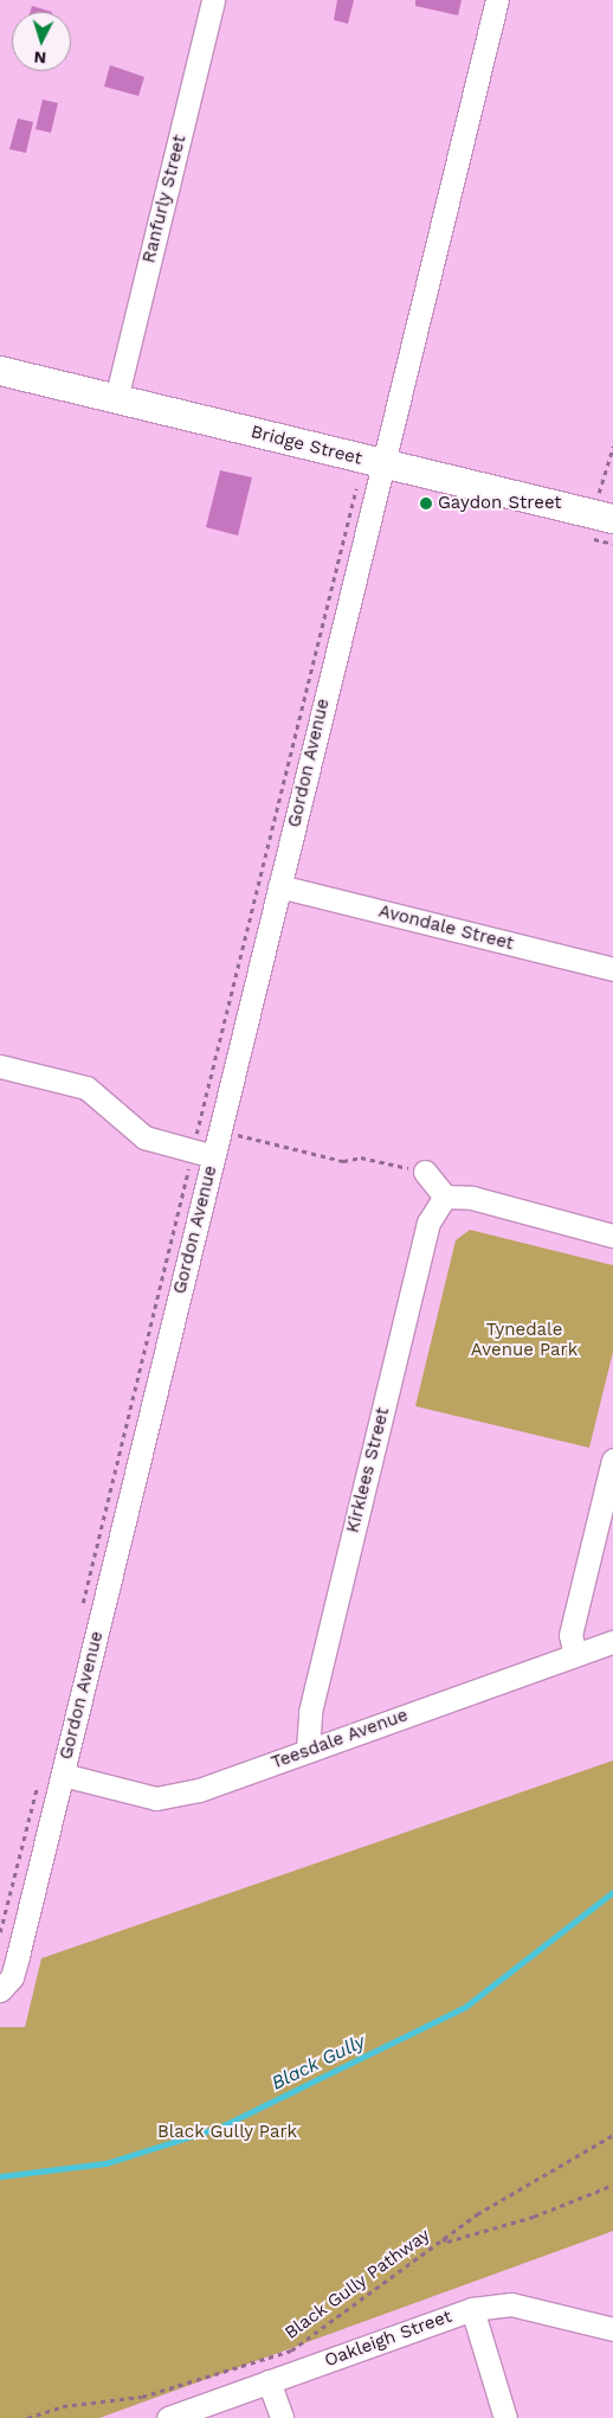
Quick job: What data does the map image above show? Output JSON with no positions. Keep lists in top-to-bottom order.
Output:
{
  "streets": {
    "main road": ["Bridge Street"],
    "street": [
      "Ranfurly Street",
      "Gordon Avenue",
      "Avondale Street",
      "Kirklees Street",
      "Teesdale Avenue",
      "Oakleigh Street"
    ],
    "path": ["Black Gully Pathway"]
  },
  "crossings": [
    ["Ranfurly Street", "Bridge Street"],
    ["Bridge Street", "Gordon Avenue"],
    ["Gordon Avenue", "Avondale Street"],
    ["Gordon Avenue", "Teesdale Avenue"],
    ["Kirklees Street", "Teesdale Avenue"]
  ],
  "water": ["Black Gully"],
  "parks": ["Tynedale Avenue Park", "Black Gully Park"],
  "places": ["Gaydon Street"],
  "north": "bottom"
}
